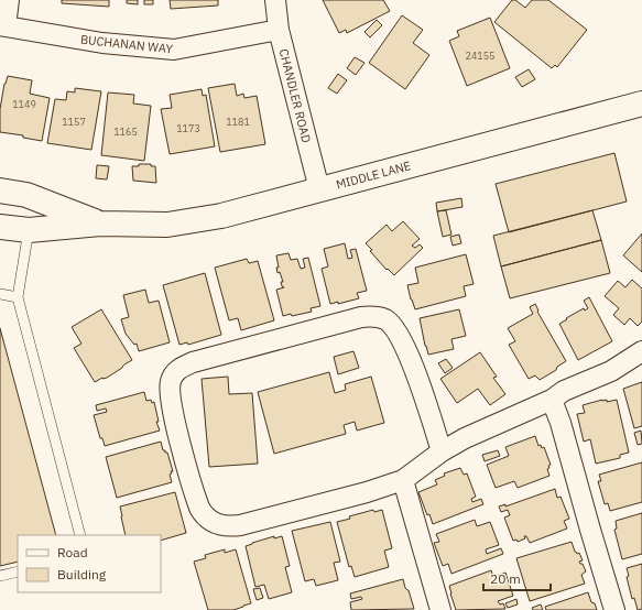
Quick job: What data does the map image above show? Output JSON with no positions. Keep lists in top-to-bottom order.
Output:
{
  "streets": {
    "street": ["BUCHANAN WAY", "CHANDLER ROAD", "MIDDLE LANE"]
  },
  "crossings": [
    ["BUCHANAN WAY", "CHANDLER ROAD"],
    ["CHANDLER ROAD", "MIDDLE LANE"]
  ],
  "house_numbers": [
    "24155",
    "1149",
    "1157",
    "1181",
    "1173",
    "1165"
  ],
  "legend": ["Road", "Building"],
  "scale_bar": "20 m"
}
